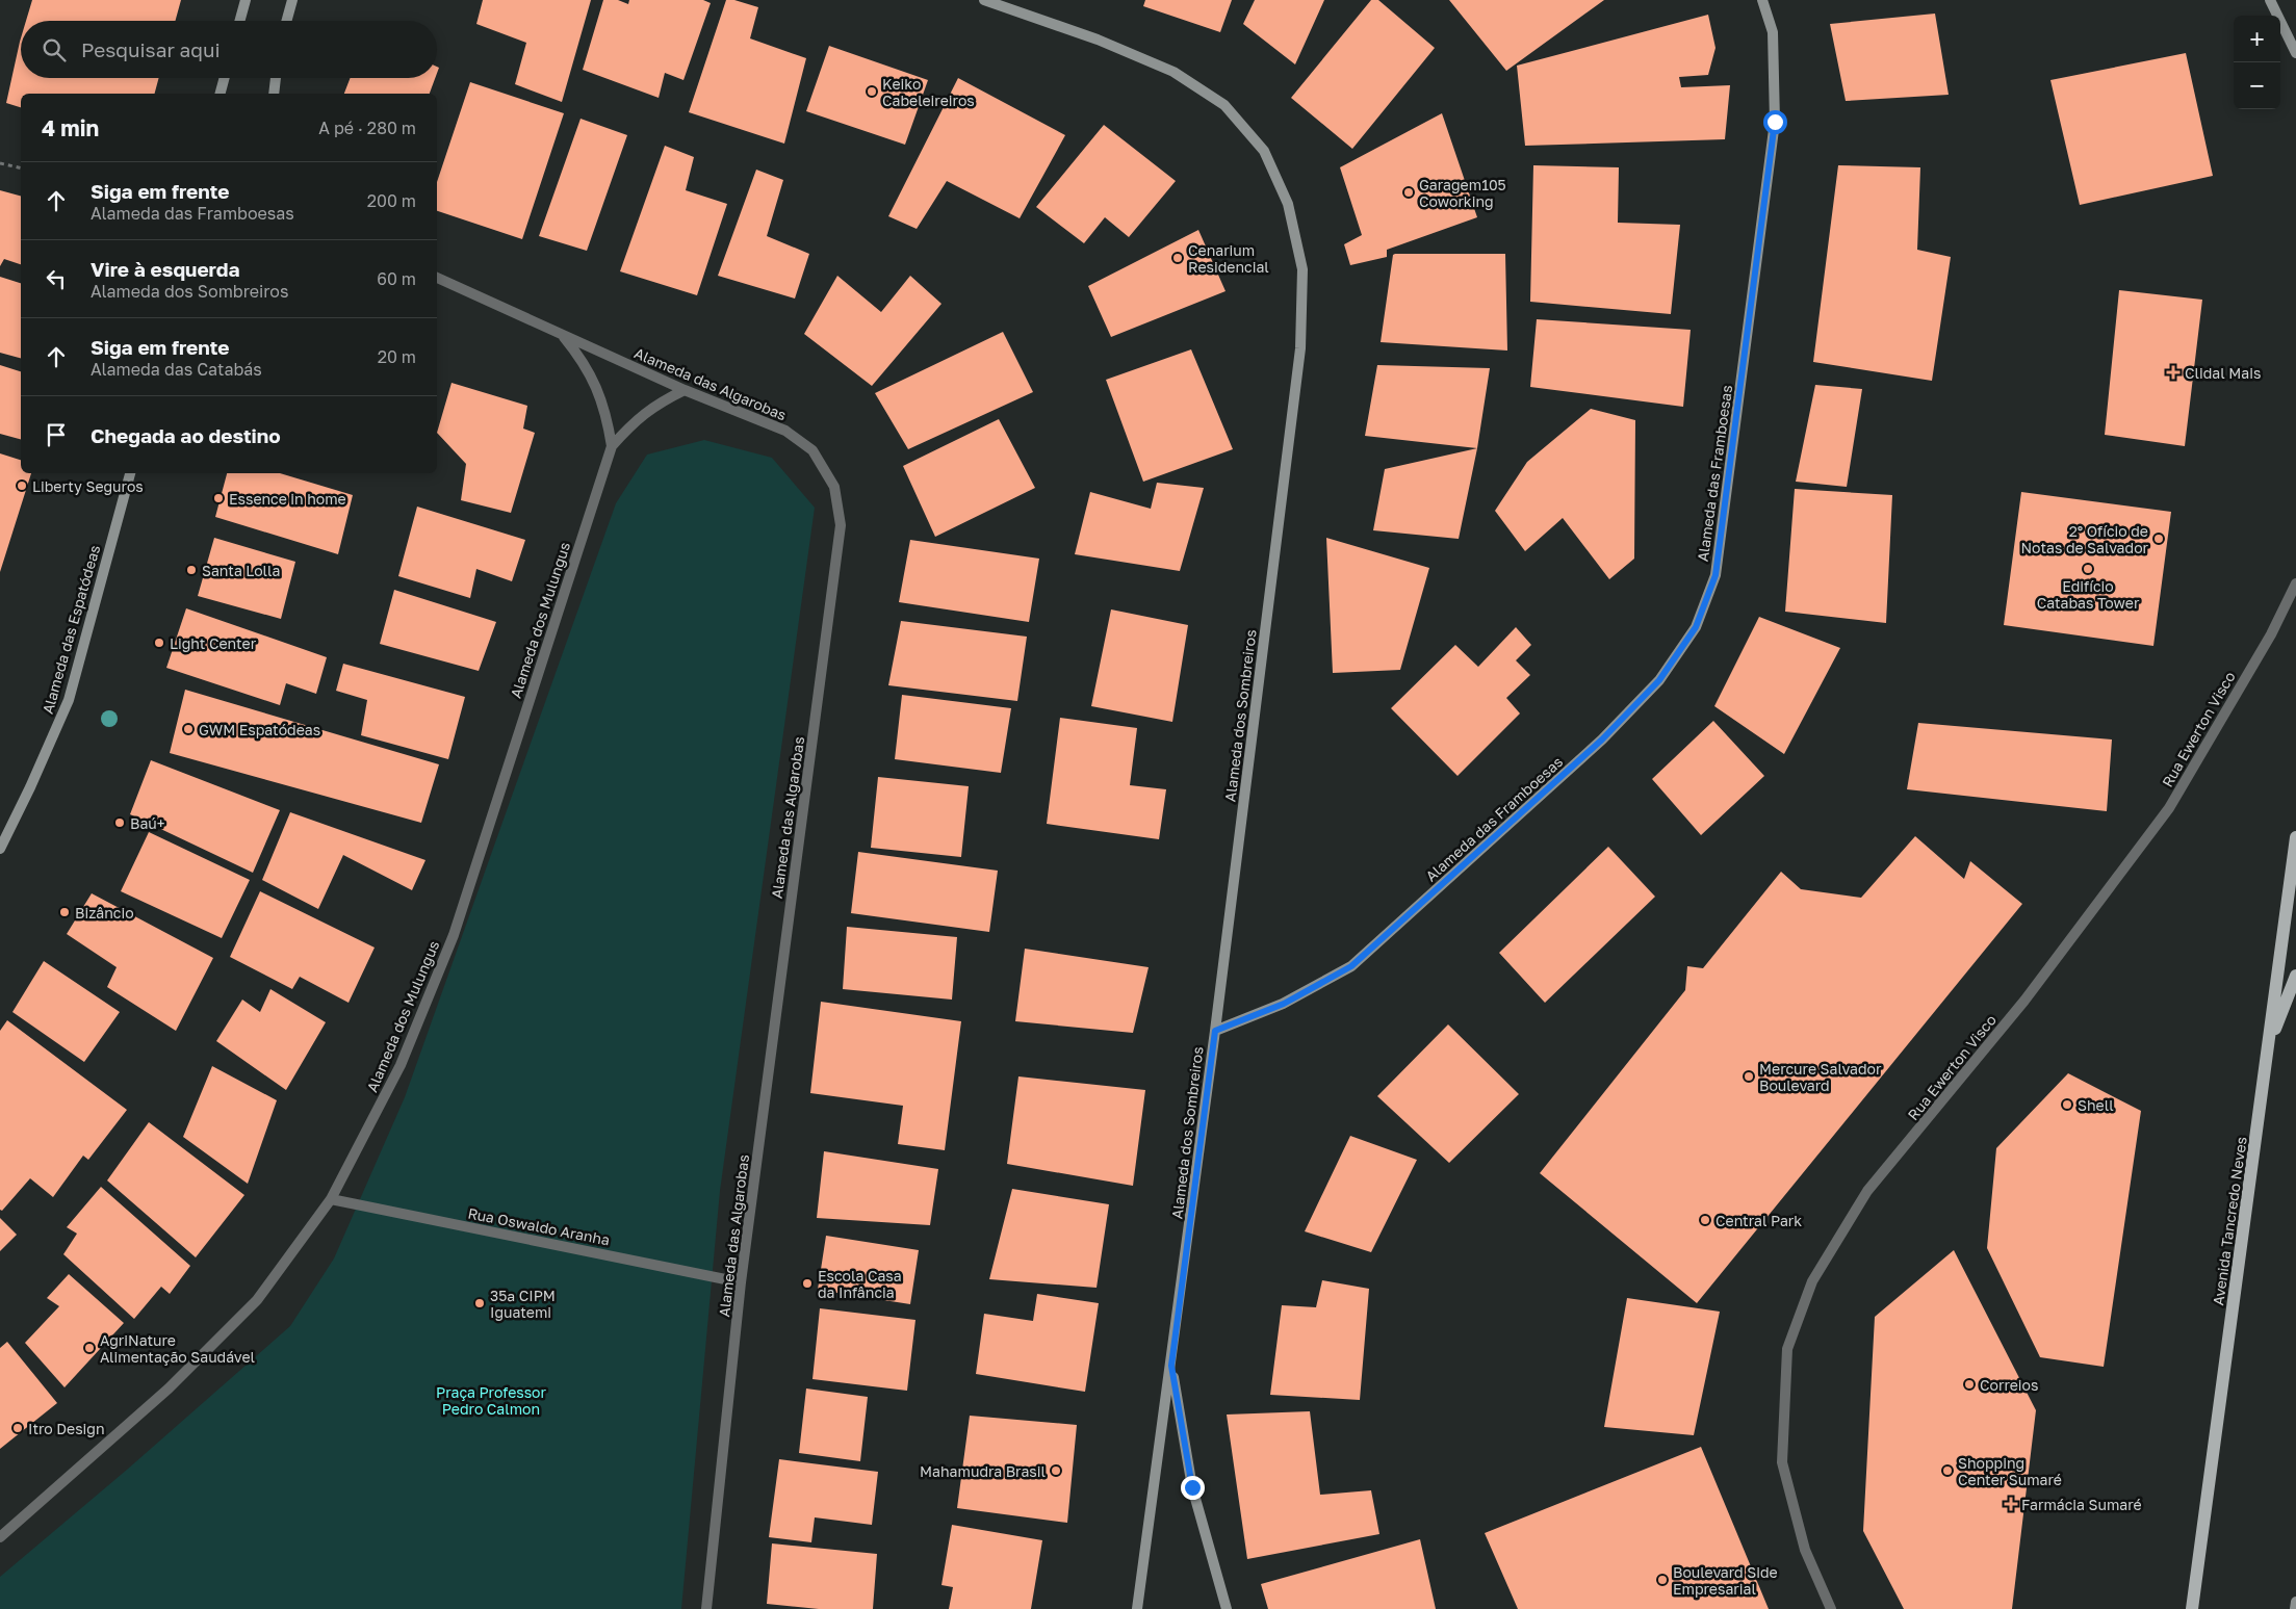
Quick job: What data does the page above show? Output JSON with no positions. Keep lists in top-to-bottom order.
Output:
{
  "streets": {
    "main road": ["Avenida Tancredo Neves"],
    "street": [
      "Alameda das Algarobas",
      "Alameda das Framboesas",
      "Alameda dos Mulungus",
      "Alameda das Espatódeas",
      "Alameda dos Sombreiros",
      "Rua Ewerton Visco",
      "Rua Oswaldo Aranha"
    ]
  },
  "crossings": [
    ["Alameda das Algarobas", "Alameda dos Mulungus"],
    ["Alameda das Algarobas", "Rua Oswaldo Aranha"],
    ["Alameda das Framboesas", "Alameda dos Sombreiros"],
    ["Alameda dos Mulungus", "Rua Oswaldo Aranha"]
  ],
  "parks": ["Praça Professor Pedro Calmon"],
  "places": {
    "other": [
      "Keiko Cabeleireiros",
      "Garagem105 Coworking",
      "Cenarium Residencial",
      "Liberty Seguros",
      "Essence in home",
      "2° Ofício de Notas de Salvador",
      "Edifício Catabas Tower",
      "Santa Lolla",
      "Light Center",
      "GWM Espatódeas",
      "Baú+",
      "Bizâncio",
      "Mercure Salvador Boulevard",
      "Shell",
      "Central Park",
      "Escola Casa da Infância",
      "35ª CIPM Iguatemi",
      "AgriNature Alimentação Saudável",
      "Correios",
      "Itro Design",
      "Mahamudra Brasil",
      "Shopping Center Sumaré",
      "Boulevard Side Empresarial"
    ],
    "health": ["Clidal Mais", "Farmácia Sumaré"]
  },
  "page": {
    "map_buttons": ["+", "−"],
    "search": "Pesquisar aqui",
    "heading": ["4 min", "A pé · 280 m"],
    "list": [
      ["Siga em frente", "Alameda das Framboesas", "200 m"],
      ["Vire à esquerda", "Alameda dos Sombreiros", "60 m"],
      ["Siga em frente", "Alameda das Catabás", "20 m"],
      "Chegada ao destino"
    ]
  }
}
